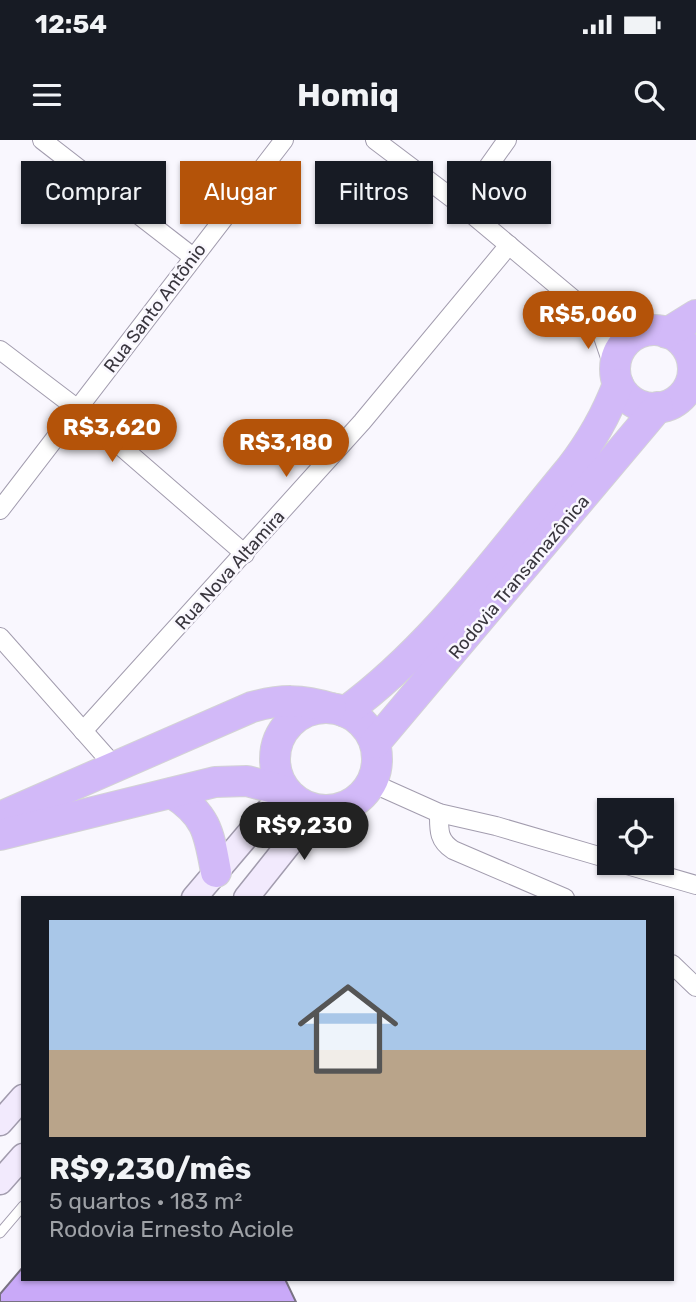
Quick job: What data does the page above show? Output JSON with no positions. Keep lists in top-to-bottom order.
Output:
{
  "streets": {
    "highway": ["Rodovia Transamazônica"],
    "street": ["Rua Santo Antônio", "Rua Nova Altamira"]
  },
  "page": {
    "status": "12:54",
    "header": "Homiq",
    "chip": [
      "Comprar",
      "Alugar",
      "Filtros",
      "Novo"
    ],
    "price": [
      "R$5,060",
      "R$3,620",
      "R$3,180",
      "R$9,230"
    ],
    "list": [
      {
        "name": "R$9,230/mês",
        "note": "5 quartos · 183 m² · Rodovia Ernesto Aciole"
      }
    ]
  }
}
